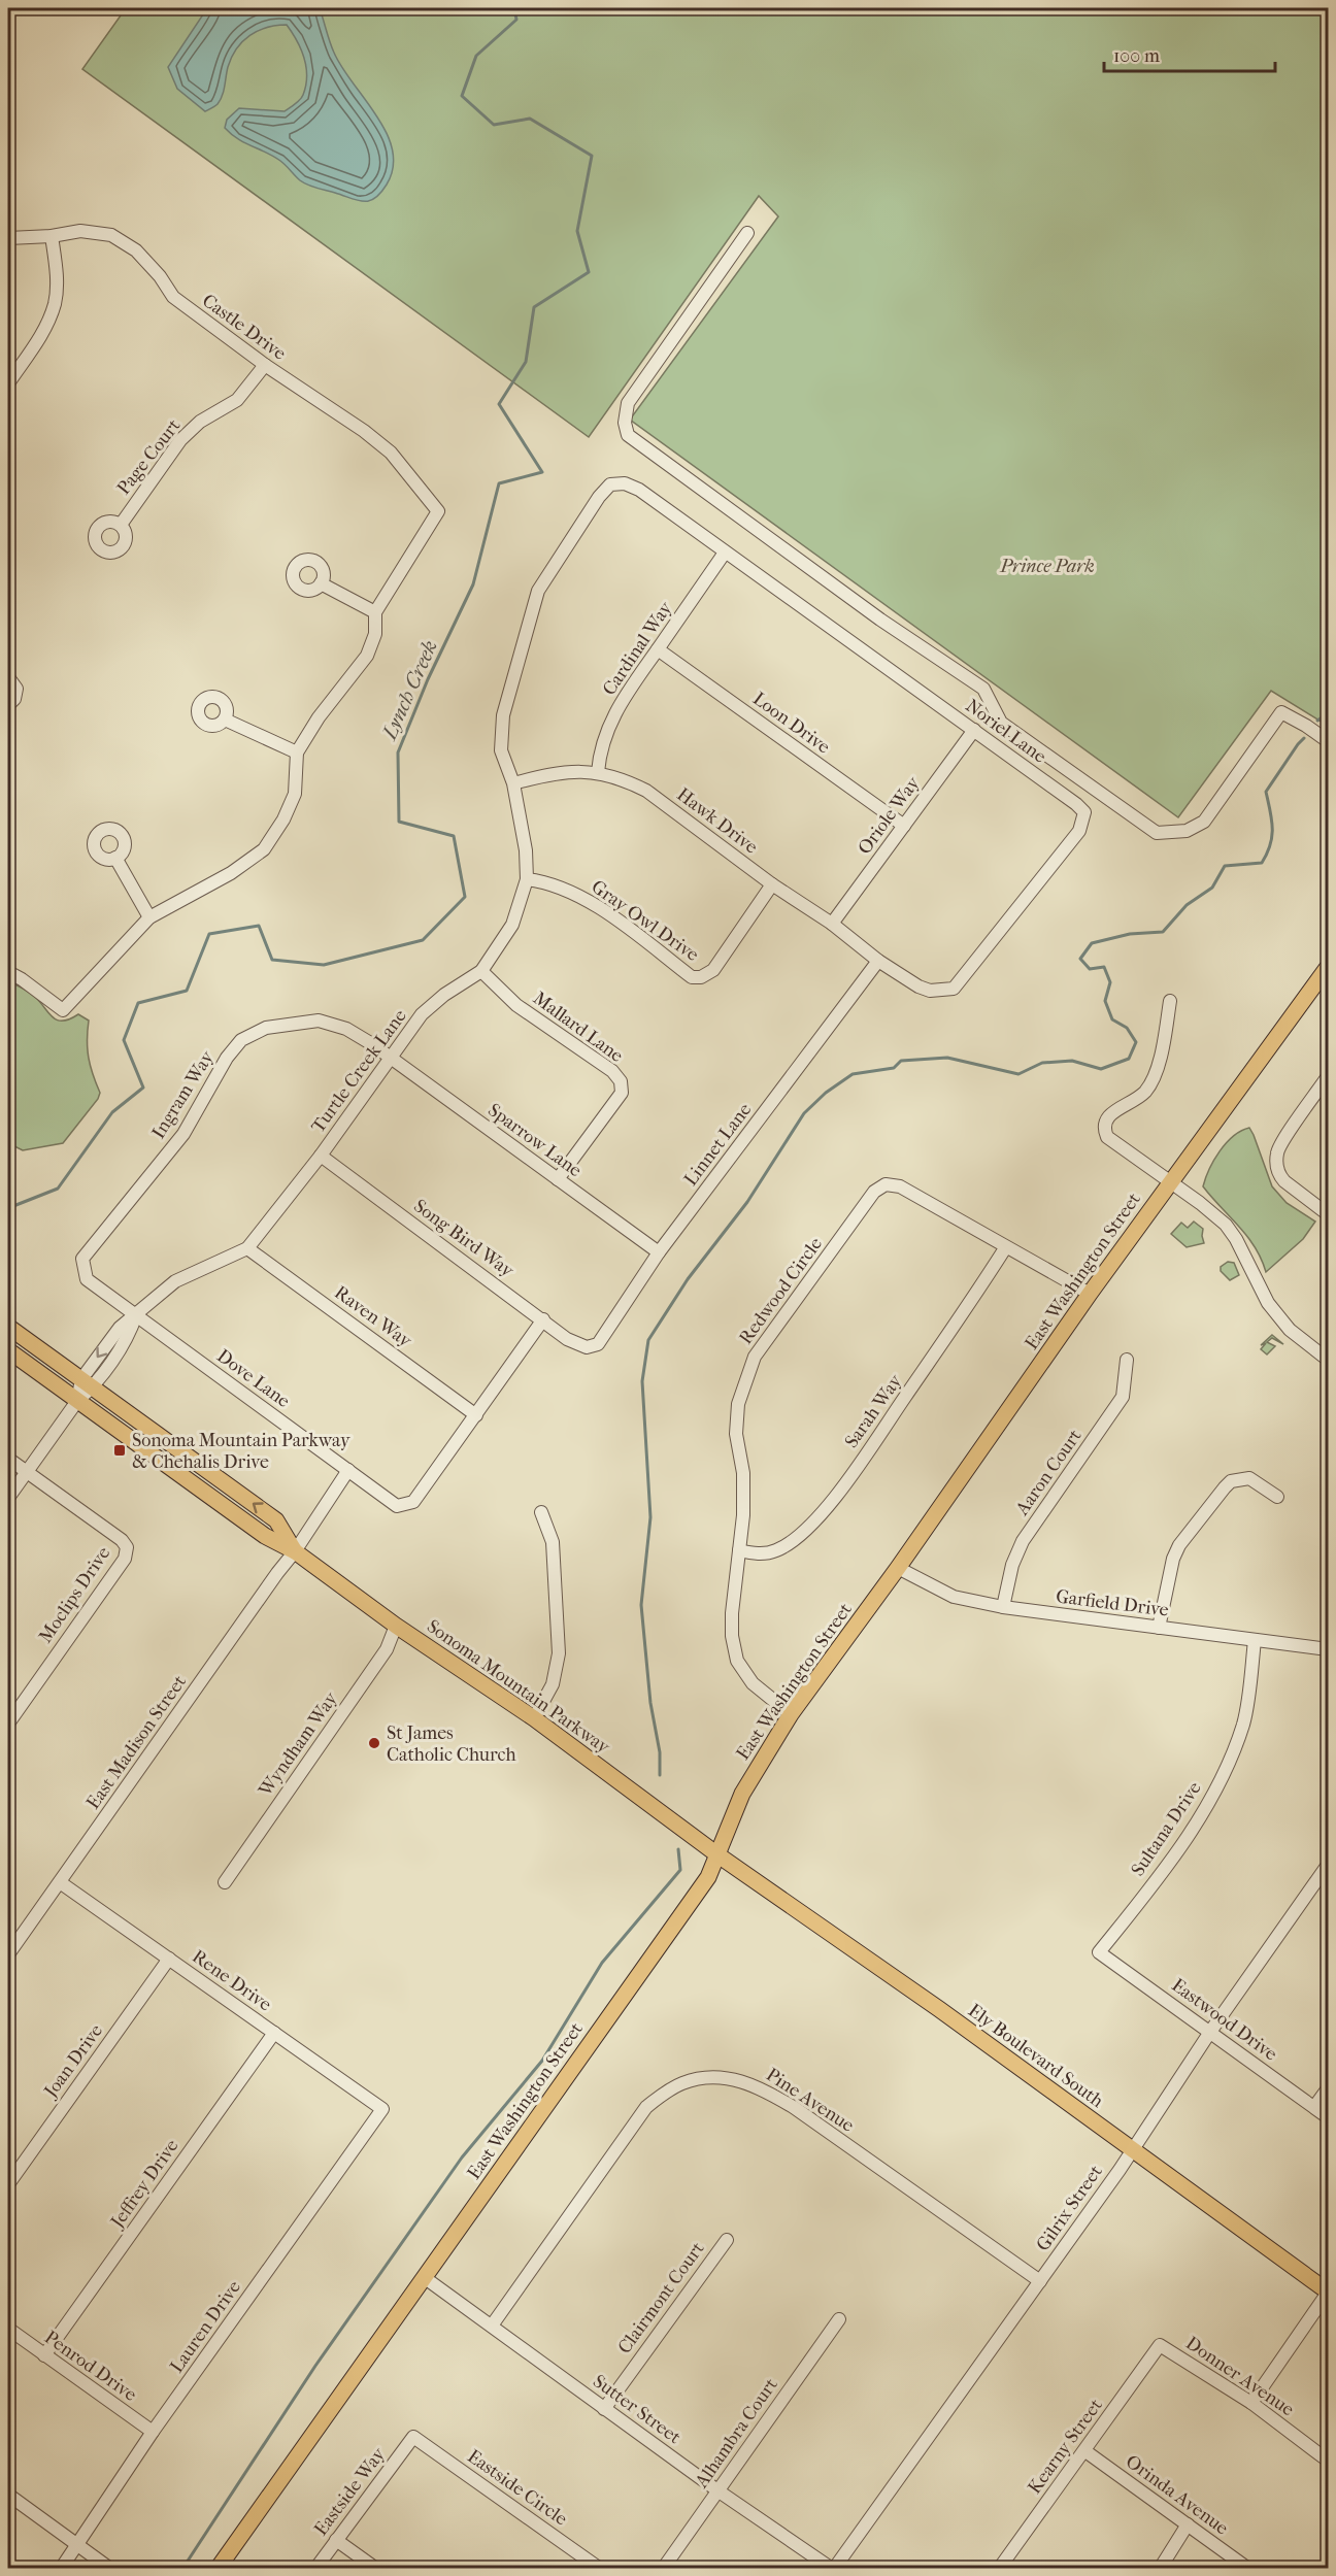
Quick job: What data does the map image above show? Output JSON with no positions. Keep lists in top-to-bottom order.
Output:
{
  "streets": {
    "main road": ["East Washington Street", "Sonoma Mountain Parkway", "Ely Boulevard South"],
    "street": [
      "Castle Drive",
      "Page Court",
      "Cardinal Way",
      "Loon Drive",
      "Noriel Lane",
      "Oriole Way",
      "Hawk Drive",
      "Gray Owl Drive",
      "Mallard Lane",
      "Turtle Creek Lane",
      "Ingram Way",
      "Sparrow Lane",
      "Linnet Lane",
      "Song Bird Way",
      "Redwood Circle",
      "Raven Way",
      "Dove Lane",
      "Sarah Way",
      "Aaron Court",
      "Moclips Drive",
      "Garfield Drive",
      "East Madison Street",
      "Wyndham Way",
      "Sultana Drive",
      "Rene Drive",
      "Eastwood Drive",
      "Joan Drive",
      "Pine Avenue",
      "Jeffrey Drive",
      "Gilrix Street",
      "Clairmont Court",
      "Lauren Drive",
      "Penrod Drive",
      "Donner Avenue",
      "Sutter Street",
      "Alhambra Court",
      "Kearny Street",
      "Eastside Circle",
      "Eastside Way",
      "Orinda Avenue"
    ]
  },
  "crossings": [
    ["Castle Drive", "Page Court"],
    ["Cardinal Way", "Loon Drive"],
    ["Cardinal Way", "Noriel Lane"],
    ["Cardinal Way", "Hawk Drive"],
    ["Cardinal Way", "Turtle Creek Lane"],
    ["Loon Drive", "Oriole Way"],
    ["Noriel Lane", "Oriole Way"],
    ["Noriel Lane", "Hawk Drive"],
    ["Noriel Lane", "Turtle Creek Lane"],
    ["Oriole Way", "Hawk Drive"],
    ["Hawk Drive", "Gray Owl Drive"],
    ["Hawk Drive", "Turtle Creek Lane"],
    ["Hawk Drive", "Linnet Lane"],
    ["Gray Owl Drive", "Turtle Creek Lane"],
    ["Mallard Lane", "Turtle Creek Lane"],
    ["Mallard Lane", "Sparrow Lane"],
    ["Turtle Creek Lane", "Ingram Way"],
    ["Turtle Creek Lane", "Sparrow Lane"],
    ["Turtle Creek Lane", "Song Bird Way"],
    ["Turtle Creek Lane", "Raven Way"],
    ["Turtle Creek Lane", "Dove Lane"],
    ["Turtle Creek Lane", "Moclips Drive"],
    ["Turtle Creek Lane", "Sonoma Mountain Parkway"],
    ["Ingram Way", "Sparrow Lane"],
    ["Ingram Way", "Dove Lane"],
    ["Sparrow Lane", "Linnet Lane"],
    ["Linnet Lane", "Song Bird Way"],
    ["East Washington Street", "Redwood Circle"],
    ["East Washington Street", "Garfield Drive"],
    ["East Washington Street", "Sonoma Mountain Parkway"],
    ["East Washington Street", "Ely Boulevard South"],
    ["East Washington Street", "Sutter Street"],
    ["Redwood Circle", "Sarah Way"],
    ["Aaron Court", "Garfield Drive"],
    ["Garfield Drive", "Sultana Drive"],
    ["Sonoma Mountain Parkway", "East Madison Street"],
    ["Sonoma Mountain Parkway", "Wyndham Way"],
    ["Sonoma Mountain Parkway", "Ely Boulevard South"],
    ["East Madison Street", "Rene Drive"],
    ["Sultana Drive", "Eastwood Drive"],
    ["Rene Drive", "Joan Drive"],
    ["Rene Drive", "Jeffrey Drive"],
    ["Rene Drive", "Lauren Drive"],
    ["Eastwood Drive", "Gilrix Street"],
    ["Ely Boulevard South", "Gilrix Street"],
    ["Pine Avenue", "Gilrix Street"],
    ["Pine Avenue", "Sutter Street"],
    ["Jeffrey Drive", "Penrod Drive"],
    ["Gilrix Street", "Sutter Street"],
    ["Clairmont Court", "Sutter Street"],
    ["Lauren Drive", "Penrod Drive"],
    ["Donner Avenue", "Kearny Street"],
    ["Sutter Street", "Alhambra Court"],
    ["Kearny Street", "Orinda Avenue"],
    ["Eastside Circle", "Eastside Way"]
  ],
  "water": ["Lynch Creek"],
  "parks": ["Prince Park"],
  "places": {
    "transit": ["Sonoma Mountain Parkway & Chehalis Drive"],
    "other": ["St James Catholic Church"]
  },
  "scale_bar": "100 m"
}
